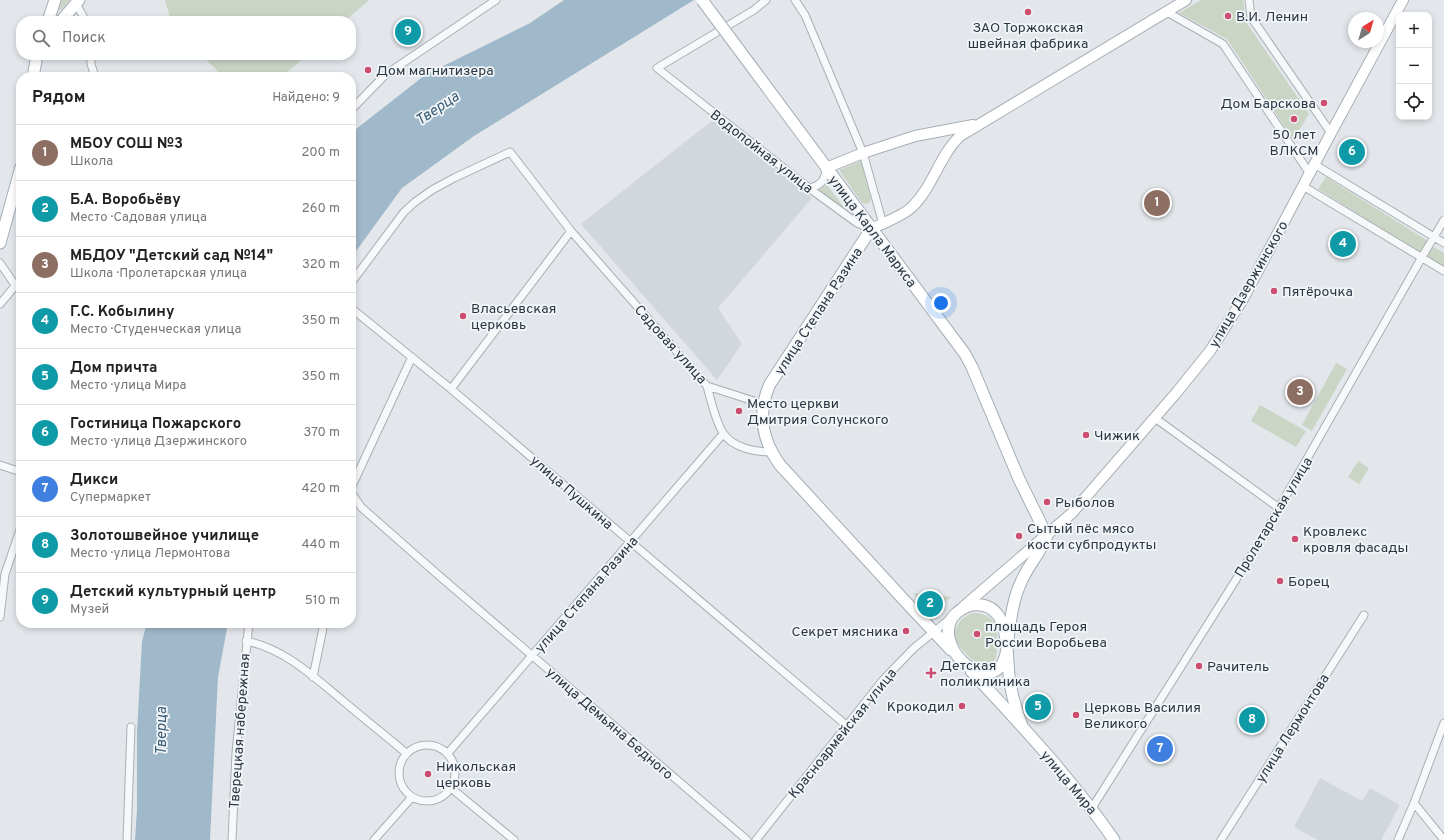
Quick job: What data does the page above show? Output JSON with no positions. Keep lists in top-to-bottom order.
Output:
{
  "streets": {
    "main road": [
      "улица Карла Маркса",
      "улица Дзержинского",
      "улица Степана Разина",
      "улица Мира"
    ],
    "street": [
      "Водопойная улица",
      "Садовая улица",
      "улица Пушкина",
      "Пролетарская улица",
      "улица Демьяна Бедного",
      "улица Лермонтова",
      "Тверецкая набережная",
      "Красноармейская улица"
    ]
  },
  "crossings": [
    ["Водопойная улица", "улица Карла Маркса"],
    ["Водопойная улица", "улица Степана Разина"],
    ["улица Карла Маркса", "улица Дзержинского"],
    ["улица Карла Маркса", "улица Степана Разина"],
    ["улица Дзержинского", "Красноармейская улица"],
    ["улица Дзержинского", "улица Мира"],
    ["улица Степана Разина", "Садовая улица"],
    ["улица Степана Разина", "улица Пушкина"],
    ["улица Степана Разина", "улица Демьяна Бедного"],
    ["улица Пушкина", "Красноармейская улица"],
    ["Пролетарская улица", "улица Мира"],
    ["Красноармейская улица", "улица Мира"]
  ],
  "water": ["Тверца"],
  "places": {
    "other": [
      "ЗАО Торжокская швейная фабрика",
      "В.И. Ленин",
      "Дом магнитизера",
      "Дом Барскова",
      "50 лет ВЛКСМ",
      "Пятёрочка",
      "Власьевская церковь",
      "Место церкви Дмитрия Солунского",
      "Чижик",
      "Рыболов",
      "Сытый пёс мясо кости субпродукты",
      "Кровлекс кровля фасады",
      "Борец",
      "Секрет мясника",
      "площадь Героя России Воробьева",
      "Рачитель",
      "Крокодил",
      "Церковь Василия Великого",
      "Никольская церковь"
    ],
    "health": ["Детская поликлиника"]
  },
  "north": "top right",
  "page": {
    "map_buttons": ["+", "−"],
    "search": "Поиск",
    "pins": [
      "9",
      "6",
      "1",
      "4",
      "3",
      "2",
      "5",
      "8",
      "7"
    ],
    "heading": ["Рядом", "Найдено: 9"],
    "list": [
      {
        "mark": "1",
        "name": "МБОУ СОШ №3",
        "note": "Школа",
        "value": "200 m"
      },
      {
        "mark": "2",
        "name": "Б.А. Воробьёву",
        "note": "Место · Садовая улица",
        "value": "260 m"
      },
      {
        "mark": "3",
        "name": "МБДОУ \"Детский сад №14\"",
        "note": "Школа · Пролетарская улица",
        "value": "320 m"
      },
      {
        "mark": "4",
        "name": "Г.С. Кобылину",
        "note": "Место · Студенческая улица",
        "value": "350 m"
      },
      {
        "mark": "5",
        "name": "Дом причта",
        "note": "Место · улица Мира",
        "value": "350 m"
      },
      {
        "mark": "6",
        "name": "Гостиница Пожарского",
        "note": "Место · улица Дзержинского",
        "value": "370 m"
      },
      {
        "mark": "7",
        "name": "Дикси",
        "note": "Супермаркет",
        "value": "420 m"
      },
      {
        "mark": "8",
        "name": "Золотошвейное училище",
        "note": "Место · улица Лермонтова",
        "value": "440 m"
      },
      {
        "mark": "9",
        "name": "Детский культурный центр",
        "note": "Музей",
        "value": "510 m"
      }
    ]
  }
}
